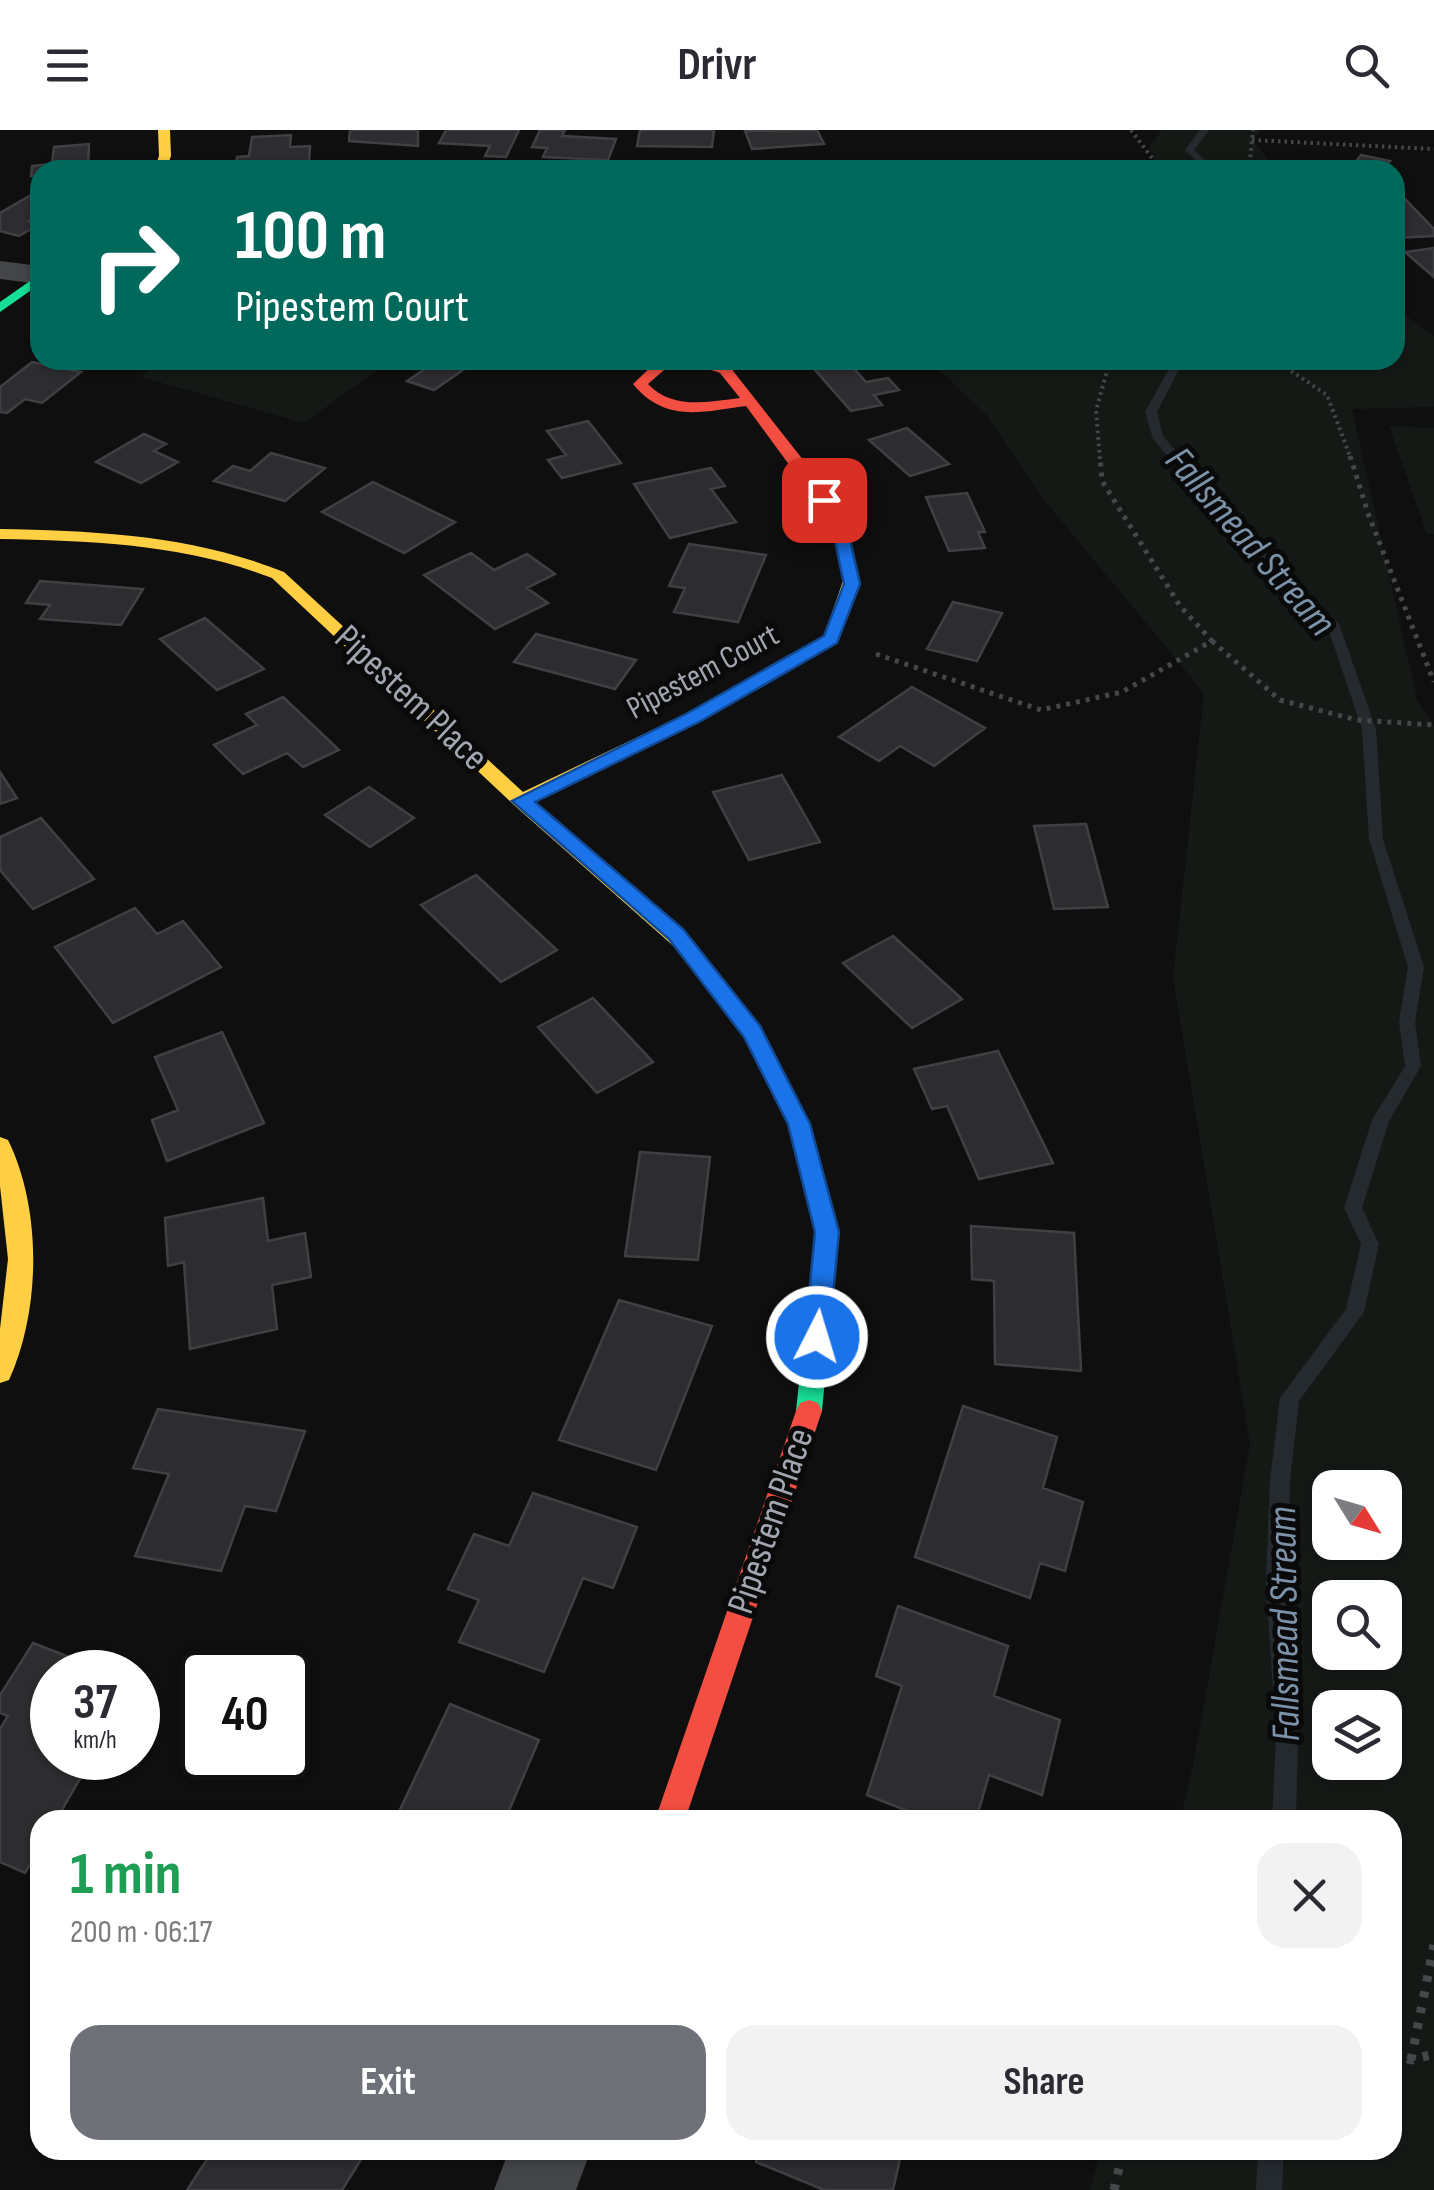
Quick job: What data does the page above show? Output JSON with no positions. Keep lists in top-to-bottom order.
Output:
{
  "streets": {
    "street": ["Pipestem Court", "Pipestem Place"]
  },
  "crossings": [
    ["Pipestem Court", "Pipestem Place"]
  ],
  "water": ["Fallsmead Stream"],
  "north": "bottom right",
  "page": {
    "header": "Drivr",
    "turn": ["100 m", "Pipestem Court"],
    "speed": "37 km/h",
    "limit": "40",
    "heading": ["1 min", "200 m · 06:17"],
    "buttons": ["Exit", "Share"]
  }
}
